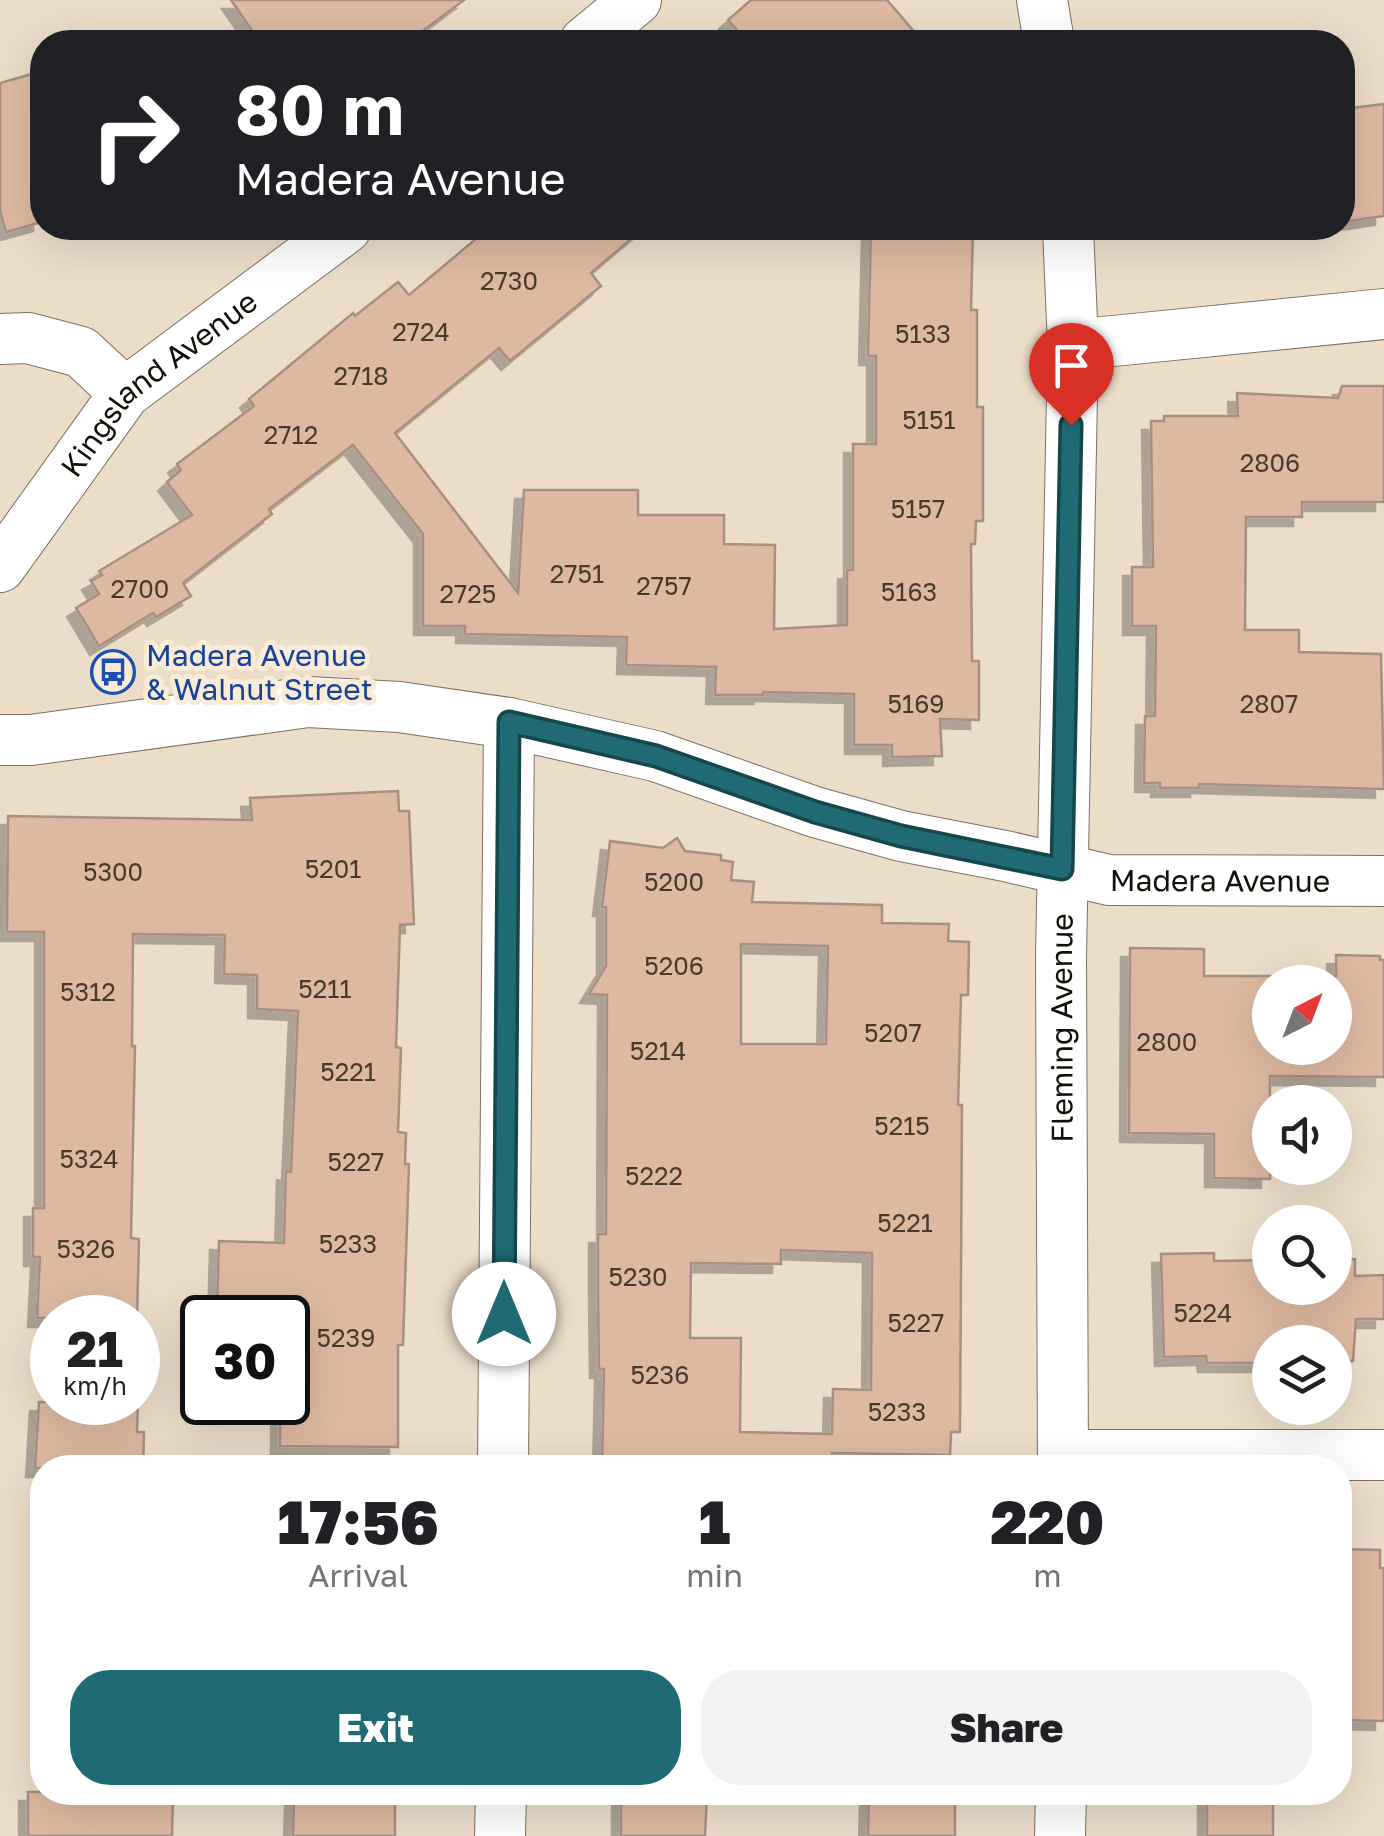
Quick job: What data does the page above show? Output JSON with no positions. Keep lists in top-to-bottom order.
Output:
{
  "streets": {
    "street": ["Kingsland Avenue", "Madera Avenue", "Fleming Avenue"]
  },
  "crossings": [
    ["Madera Avenue", "Fleming Avenue"]
  ],
  "places": {
    "bus stop": ["Madera Avenue & Walnut Street"]
  },
  "house_numbers": [
    "2730",
    "2724",
    "5133",
    "2718",
    "5151",
    "2712",
    "2806",
    "5157",
    "2751",
    "2757",
    "2700",
    "5163",
    "2725",
    "5169",
    "2807",
    "5201",
    "5300",
    "5200",
    "5206",
    "5211",
    "5312",
    "5207",
    "2800",
    "5214",
    "5221",
    "5215",
    "5324",
    "5227",
    "5222",
    "5221",
    "5233",
    "5326",
    "5230",
    "5224",
    "5227",
    "5239",
    "5236",
    "5233"
  ],
  "north": "top right",
  "page": {
    "turn": ["80 m", "Madera Avenue"],
    "speed": "21 km/h",
    "limit": "30",
    "eta": [
      "17:56",
      "Arrival",
      "1",
      "min",
      "220",
      "m"
    ],
    "buttons": ["Exit", "Share"]
  }
}
